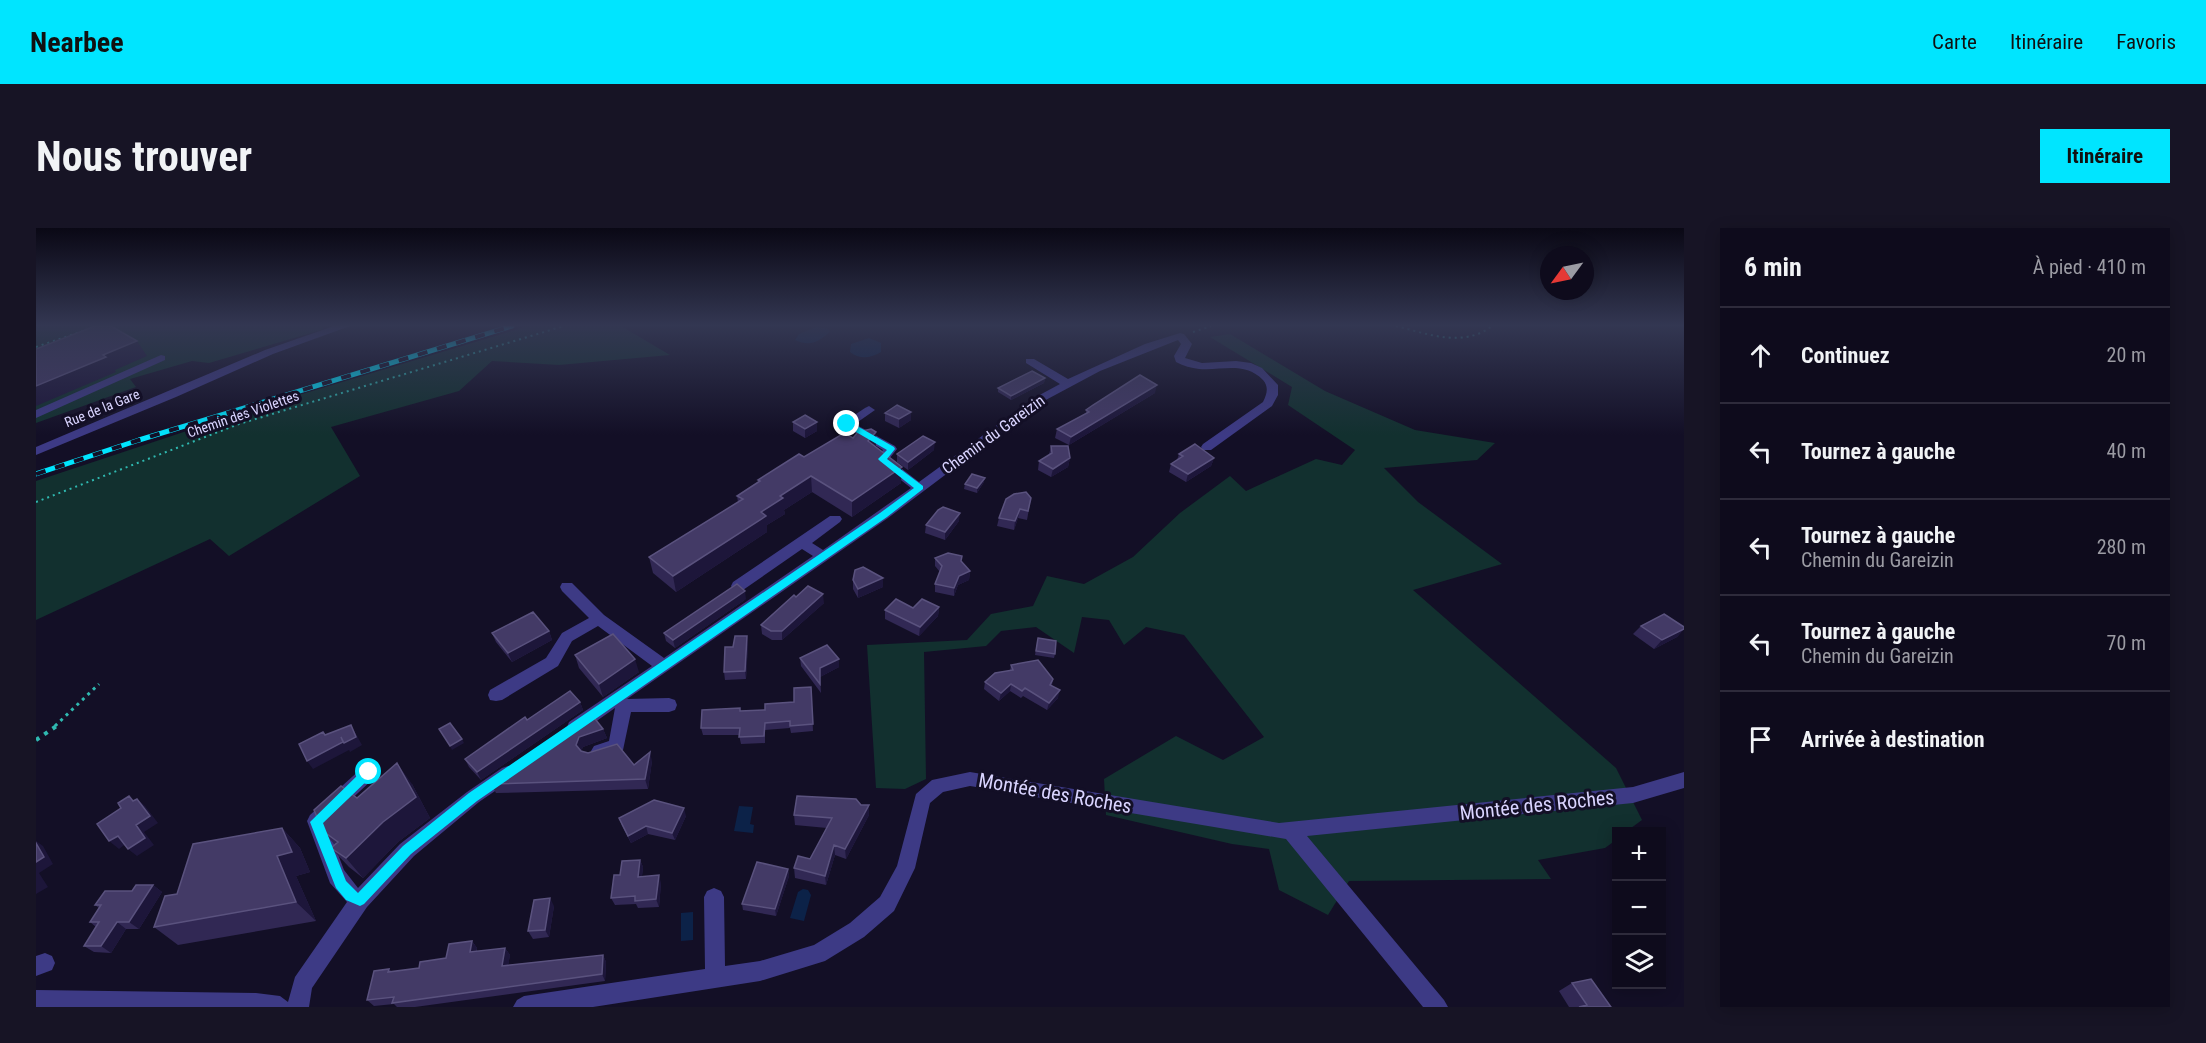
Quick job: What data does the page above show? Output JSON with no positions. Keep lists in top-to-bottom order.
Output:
{
  "streets": {
    "street": ["Rue de la Gare", "Chemin du Gareizin", "Montée des Roches"],
    "path": ["Chemin des Violettes"]
  },
  "north": "bottom left",
  "page": {
    "header": "Nearbee",
    "nav": ["Carte", "Itinéraire", "Favoris"],
    "buttons": "Itinéraire",
    "title": "Nous trouver",
    "heading": ["6 min", "À pied · 410 m"],
    "list": [
      ["Continuez", "20 m"],
      ["Tournez à gauche", "40 m"],
      ["Tournez à gauche", "Chemin du Gareizin", "280 m"],
      ["Tournez à gauche", "Chemin du Gareizin", "70 m"],
      "Arrivée à destination"
    ],
    "map_buttons": ["+", "−"]
  }
}
